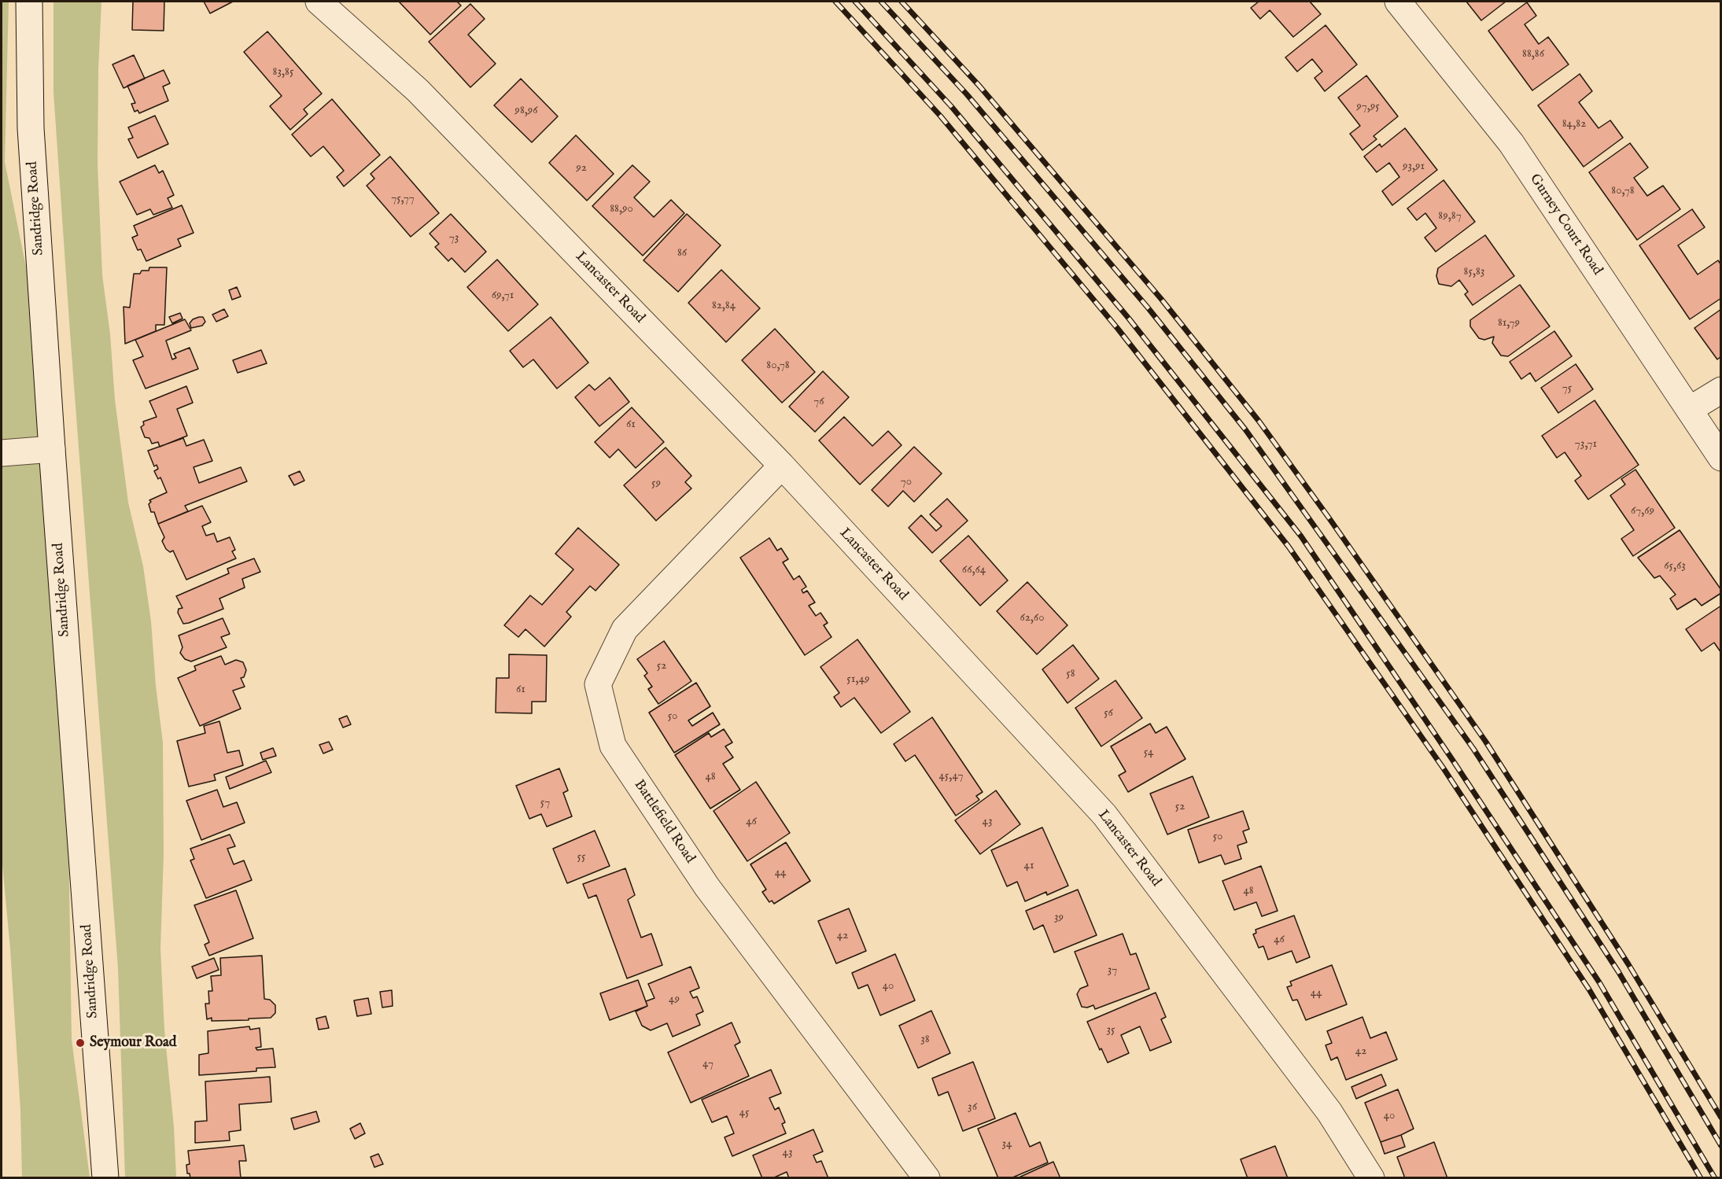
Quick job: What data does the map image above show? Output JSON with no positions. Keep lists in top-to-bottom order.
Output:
{
  "streets": {
    "street": [
      "Sandridge Road",
      "Gurney Court Road",
      "Lancaster Road",
      "Battlefield Road"
    ]
  },
  "crossings": [
    ["Lancaster Road", "Battlefield Road"]
  ],
  "places": ["Seymour Road"],
  "house_numbers": [
    "88,86",
    "83,85",
    "97,95",
    "98,96",
    "84,82",
    "93,91",
    "92",
    "80,78",
    "75,77",
    "88,90",
    "89,87",
    "73",
    "86",
    "85,83",
    "69,71",
    "82,84",
    "81,79",
    "80,78",
    "75",
    "76",
    "61",
    "73,71",
    "70",
    "59",
    "67,69",
    "65,63",
    "66,64",
    "62,60",
    "52",
    "58",
    "51,49",
    "61",
    "56",
    "50",
    "54",
    "45,47",
    "48",
    "57",
    "52",
    "46",
    "43",
    "50",
    "55",
    "41",
    "44",
    "48",
    "39",
    "42",
    "46",
    "37",
    "40",
    "44",
    "49",
    "35",
    "38",
    "42",
    "47",
    "36",
    "45",
    "40",
    "34",
    "43"
  ]
}
